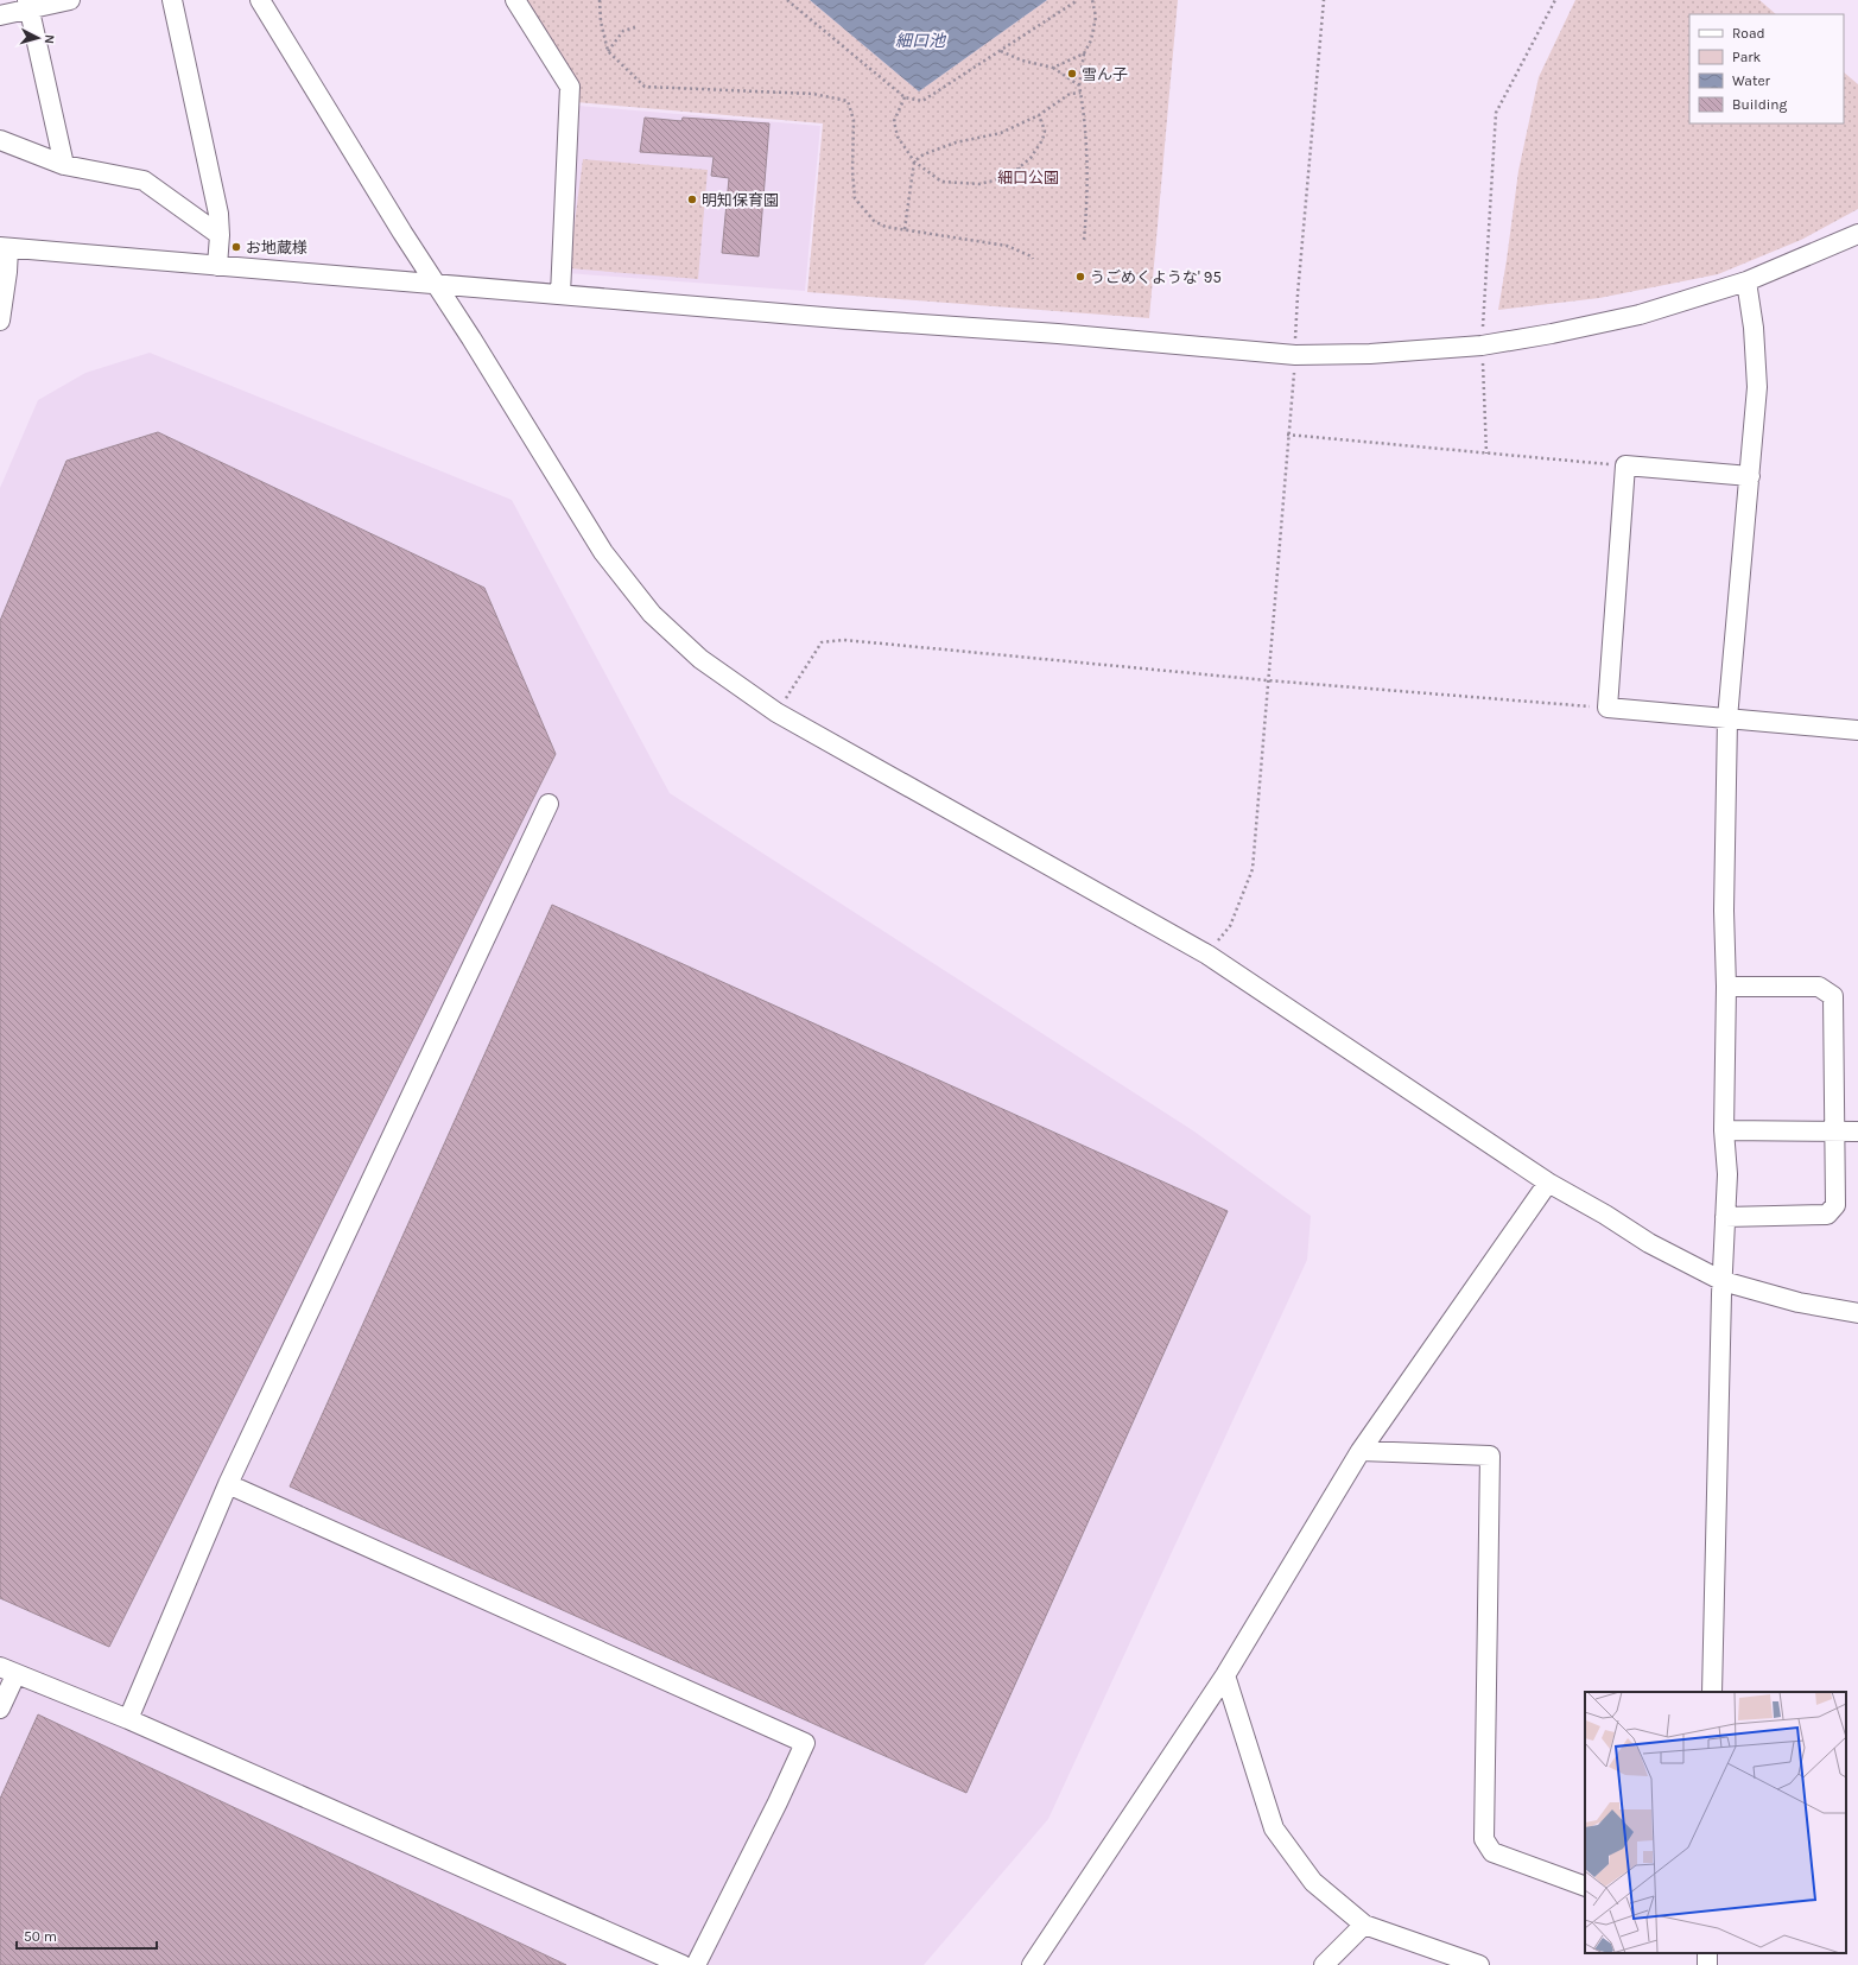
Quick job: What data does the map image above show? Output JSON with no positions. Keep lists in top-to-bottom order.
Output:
{
  "water": ["細口池"],
  "parks": ["細口公園"],
  "places": [
    "雪ん子",
    "明知保育園",
    "お地蔵様",
    "うごめくような' 95"
  ],
  "legend": [
    "Road",
    "Park",
    "Water",
    "Building"
  ],
  "scale_bar": "50 m",
  "north": "right"
}
